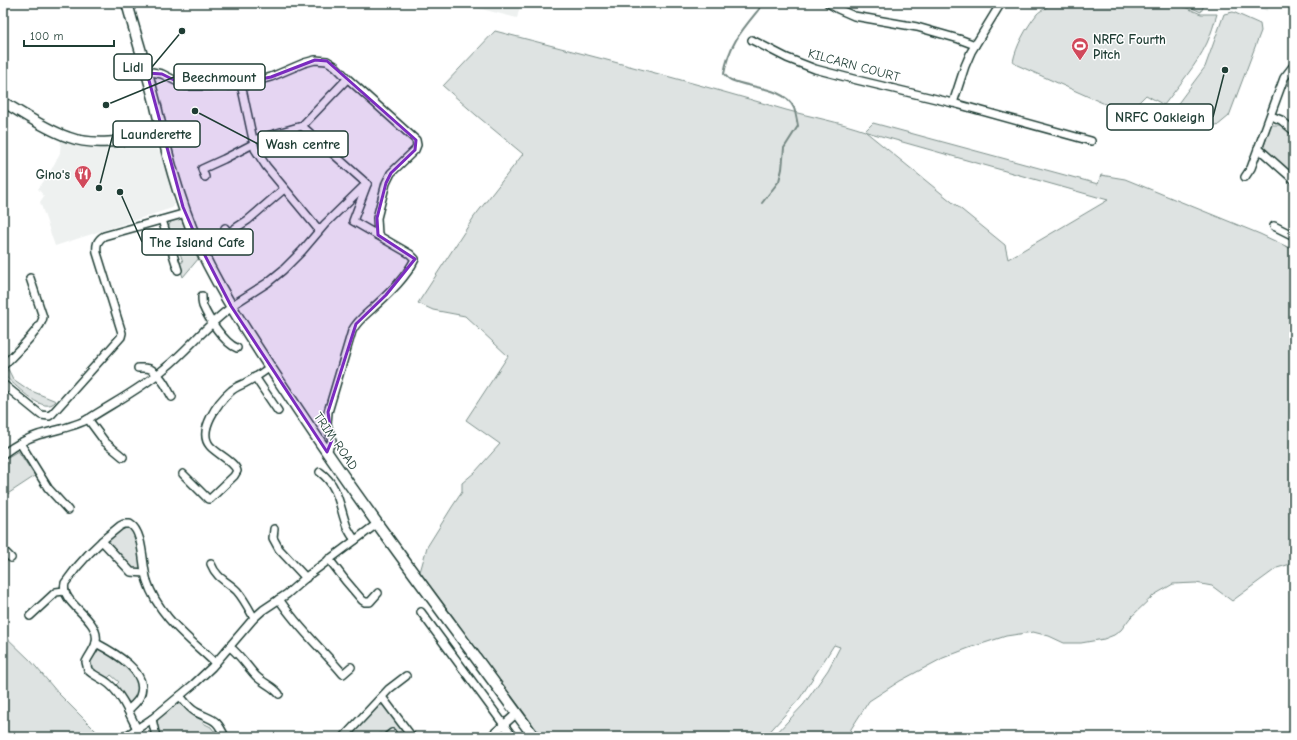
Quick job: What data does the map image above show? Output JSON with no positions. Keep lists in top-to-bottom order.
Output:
{
  "streets": {
    "main road": ["TRIM ROAD"],
    "street": ["KILCARN COURT"]
  },
  "places": {
    "other": [
      "Lidl",
      "NRFC Oakleigh",
      "Beechmount",
      "Wash centre",
      "Launderette",
      "The Island Cafe"
    ],
    "sports": ["NRFC Fourth Pitch"],
    "restaurant": ["Gino's"]
  },
  "scale_bar": "100 m"
}
